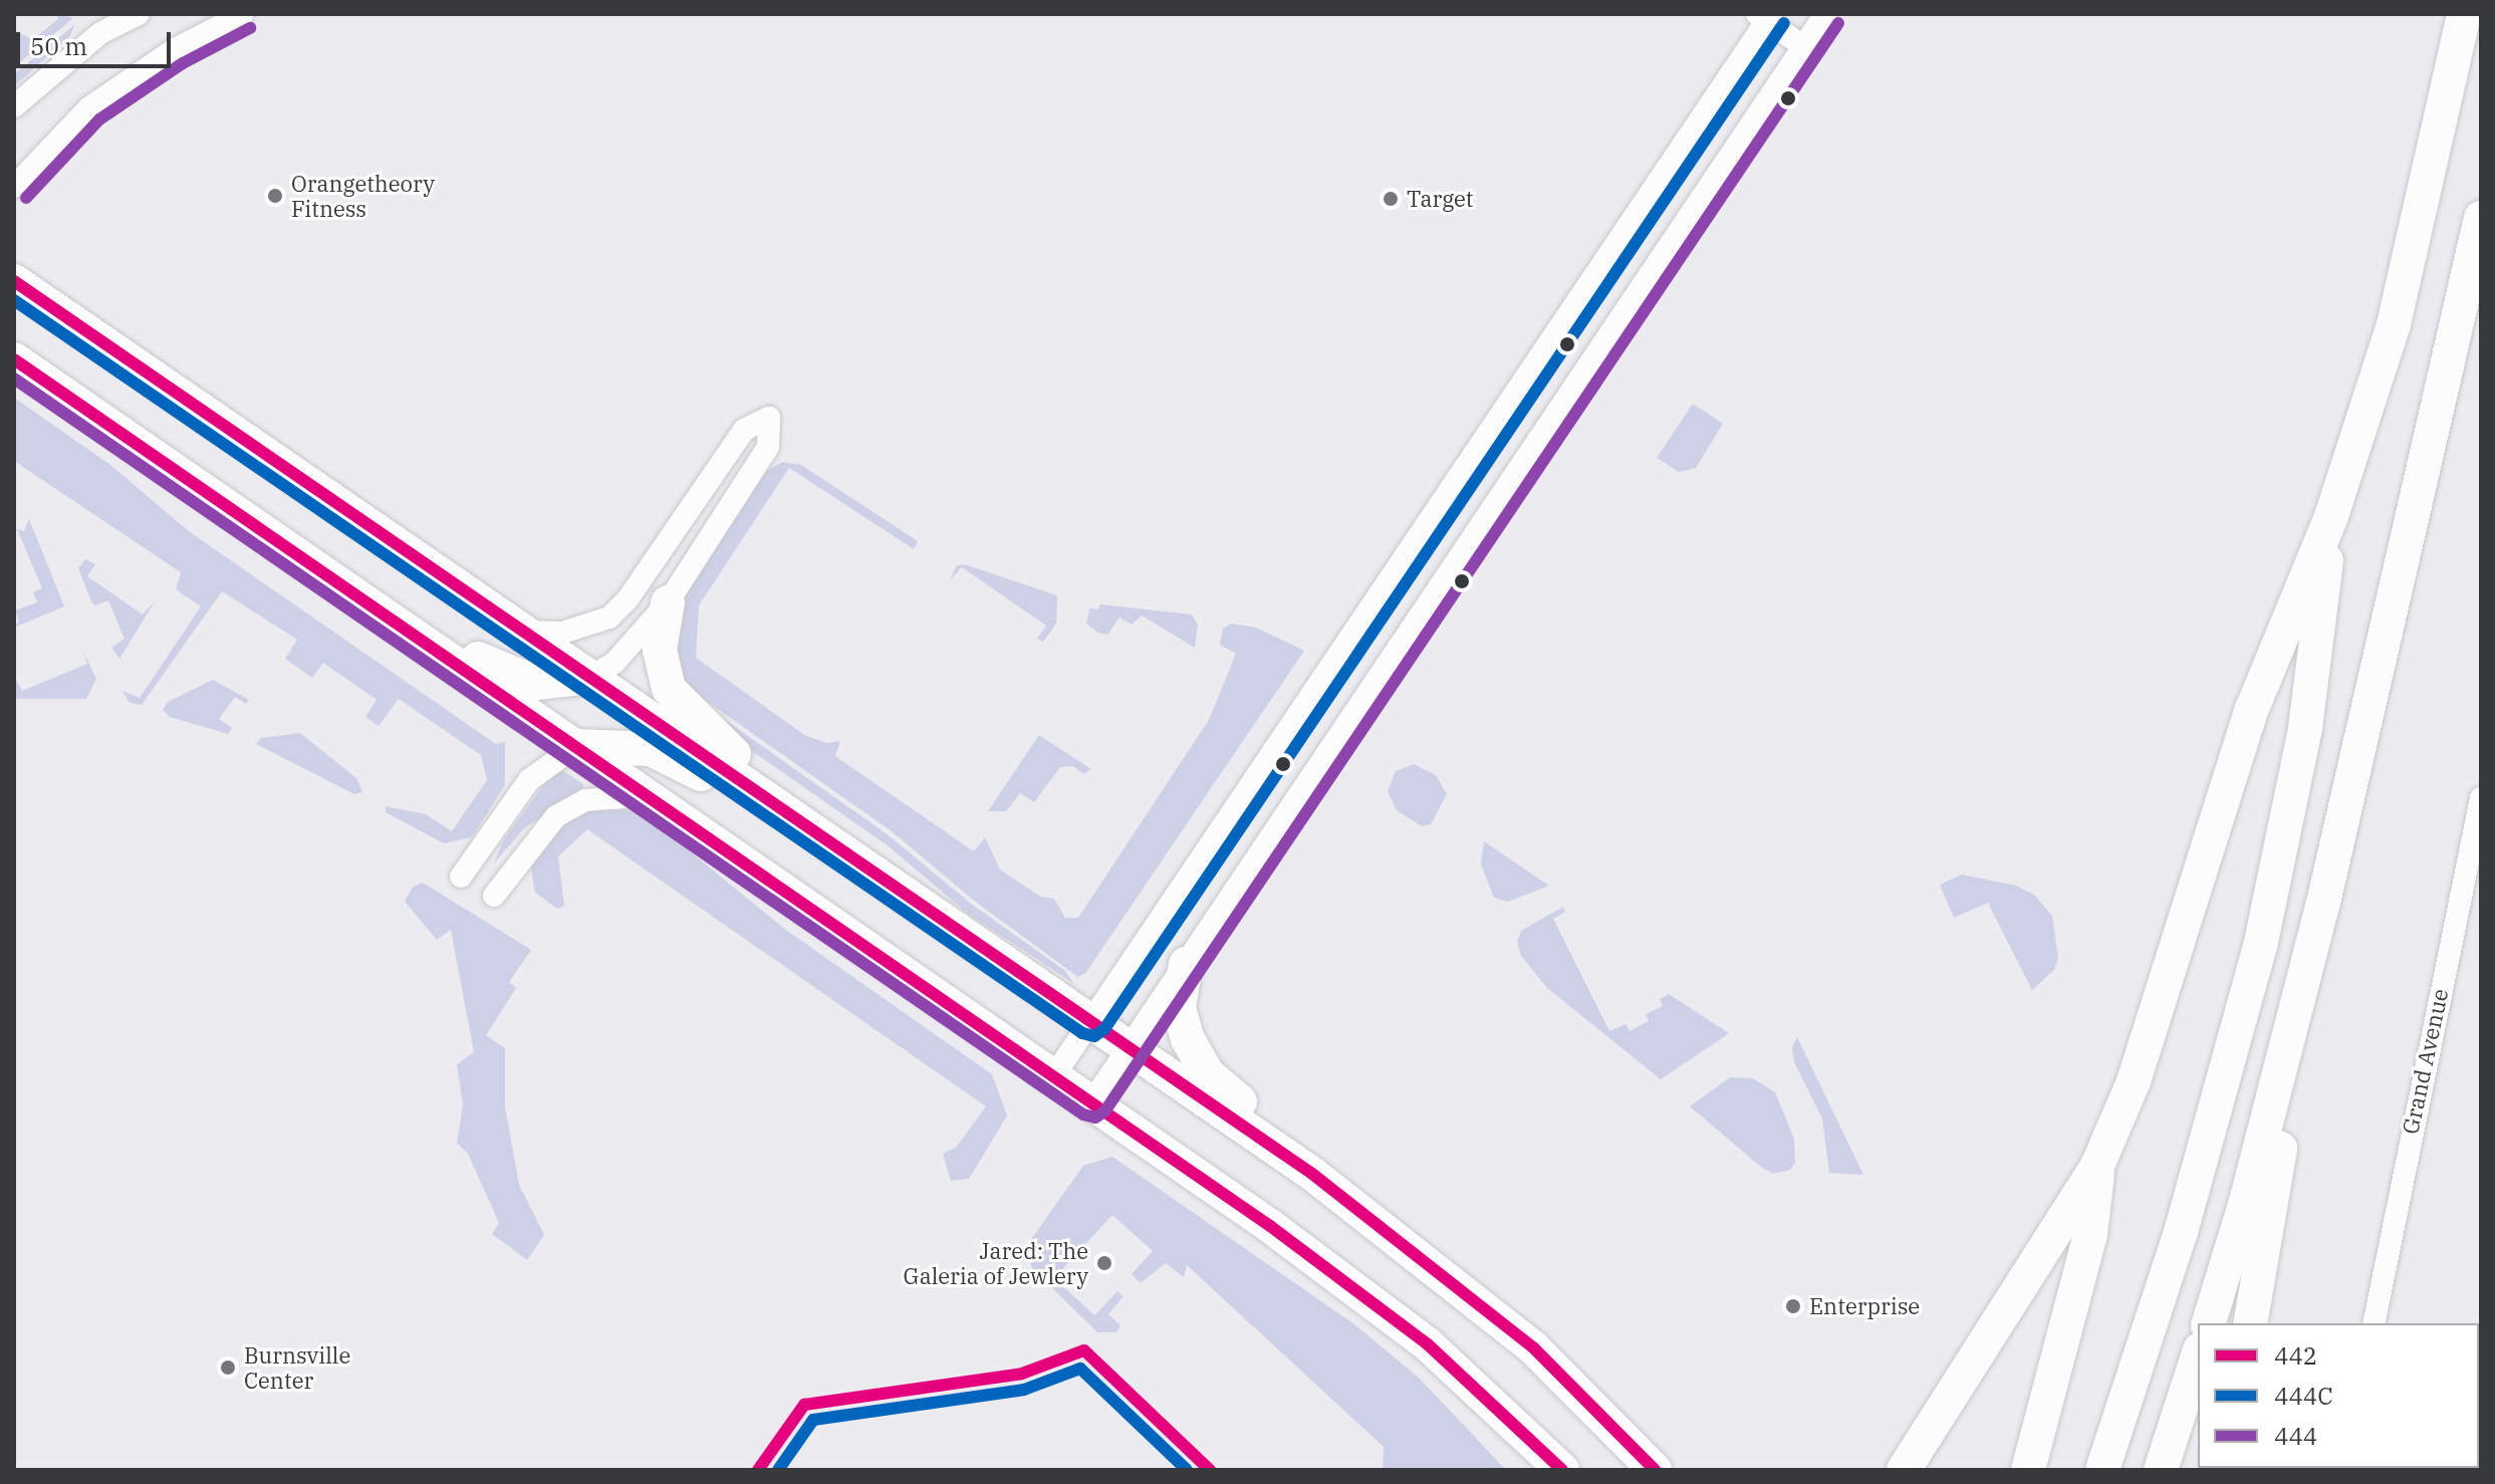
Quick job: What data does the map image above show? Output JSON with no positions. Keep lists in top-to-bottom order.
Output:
{
  "streets": {
    "street": ["Grand Avenue"]
  },
  "places": [
    "Orangetheory Fitness",
    "Target",
    "Jared: The Galeria of Jewlery",
    "Enterprise",
    "Burnsville Center"
  ],
  "lines": ["transit line 444C", "transit line 444", "transit line 442"],
  "legend": ["442", "444C", "444"],
  "scale_bar": "50 m"
}
